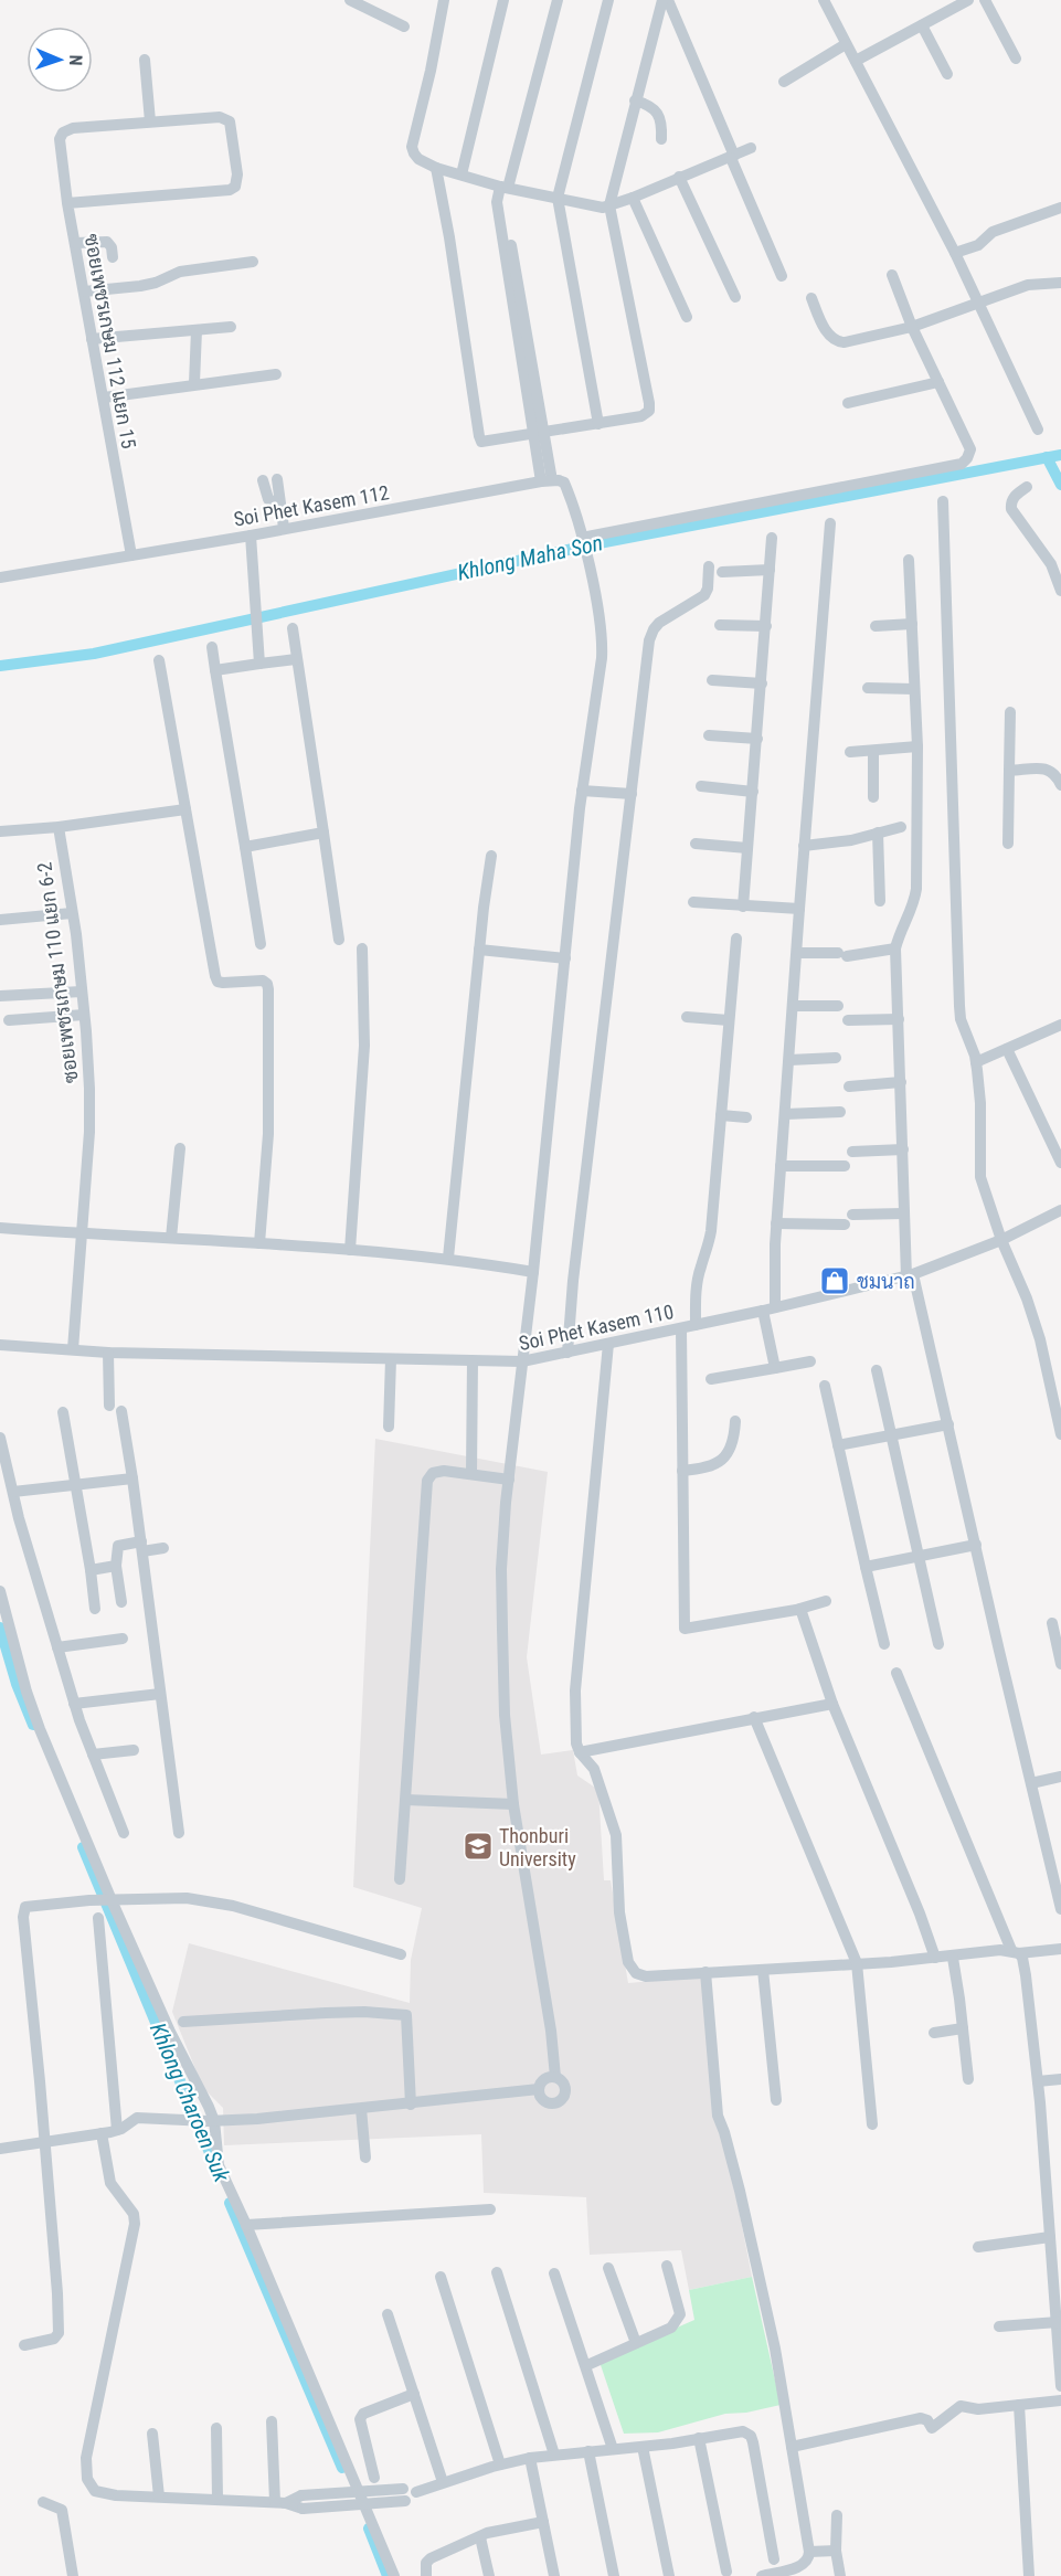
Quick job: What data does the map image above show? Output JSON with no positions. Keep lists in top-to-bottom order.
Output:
{
  "streets": {
    "street": [
      "ซอยเพชรเกษม 112 แยก 15",
      "Soi Phet Kasem 112",
      "ซอยเพชรเกษม 110 แยก 6-2",
      "Soi Phet Kasem 110"
    ]
  },
  "crossings": [
    ["ซอยเพชรเกษม 112 แยก 15", "Soi Phet Kasem 112"],
    ["ซอยเพชรเกษม 110 แยก 6-2", "Soi Phet Kasem 110"]
  ],
  "water": ["Khlong Maha Son", "Khlong Charoen Suk"],
  "places": {
    "shop": ["ชมนาถ"],
    "school or university": ["Thonburi University"]
  },
  "north": "right"
}
